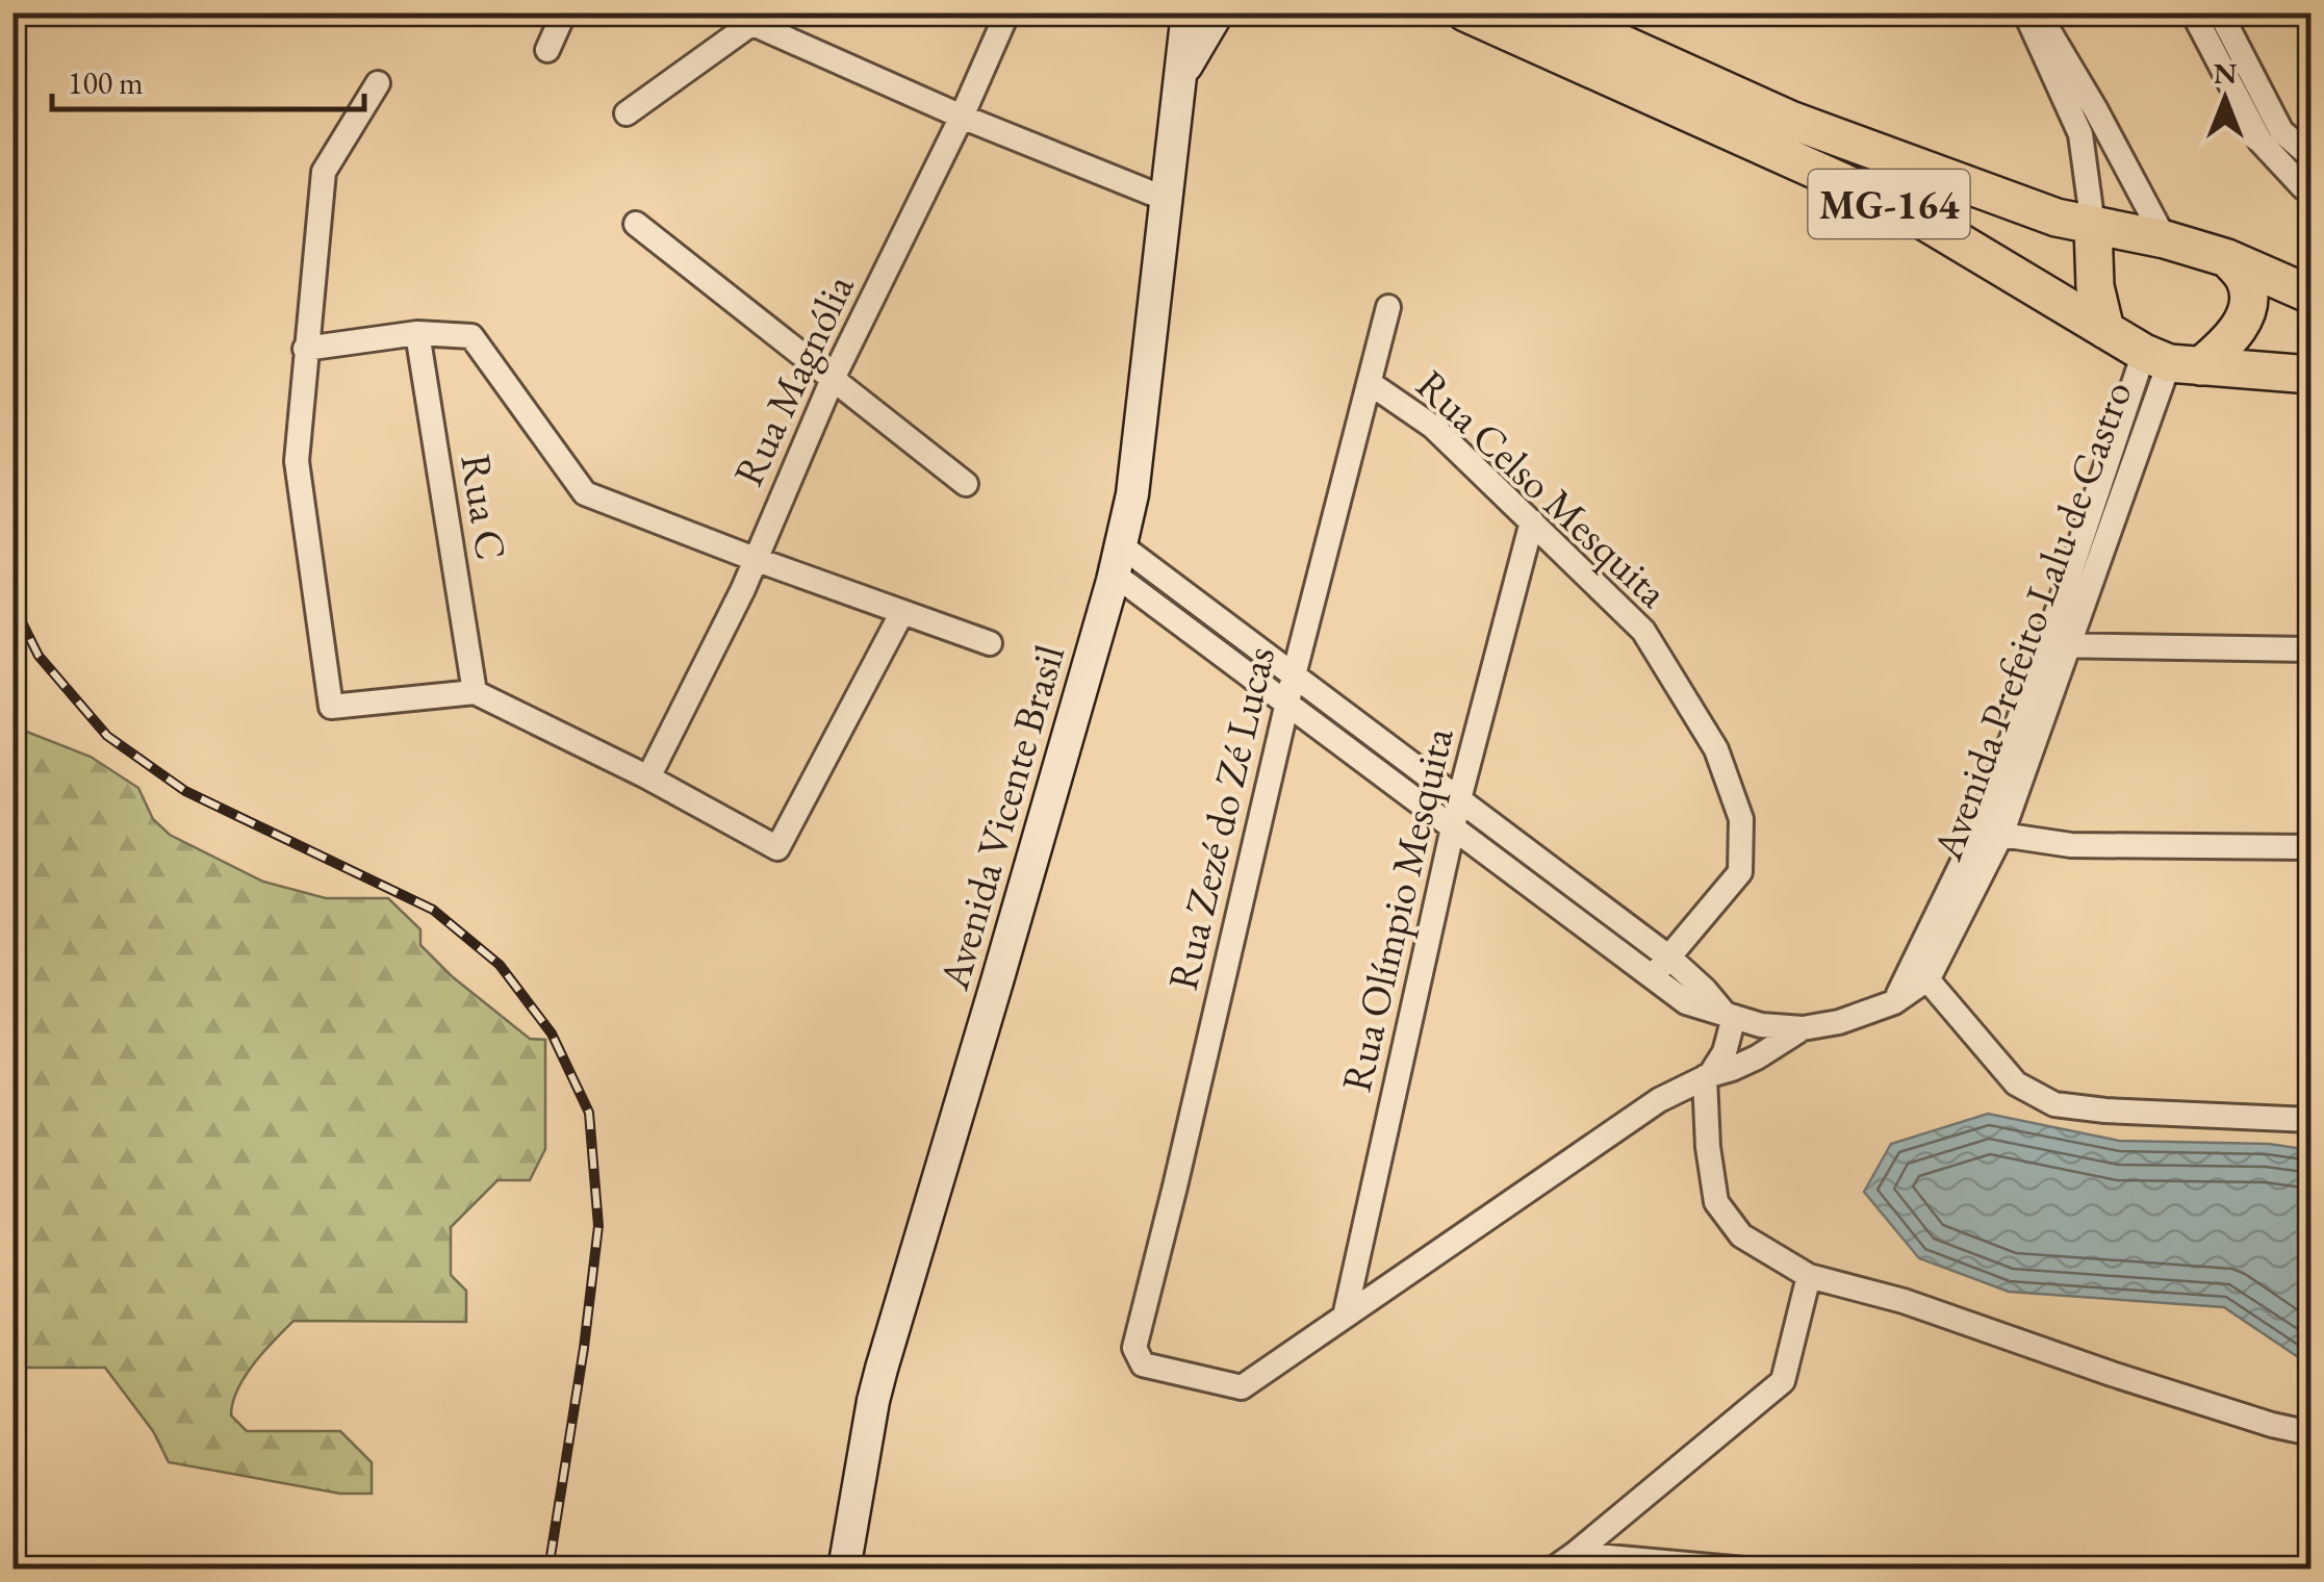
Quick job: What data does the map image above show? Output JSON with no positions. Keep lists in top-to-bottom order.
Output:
{
  "streets": {
    "main road": ["MG-164"],
    "street": [
      "Rua Magnólia",
      "Rua Celso Mesquita",
      "Rua C",
      "Avenida Prefeito Lalu de Castro",
      "Avenida Vicente Brasil",
      "Rua Zezé do Zé Lucas",
      "Rua Olímpio Mesquita"
    ]
  },
  "crossings": [
    ["MG-164", "Avenida Prefeito Lalu de Castro"],
    ["Rua Celso Mesquita", "Rua Zezé do Zé Lucas"],
    ["Rua Celso Mesquita", "Rua Olímpio Mesquita"],
    ["Rua Zezé do Zé Lucas", "Rua Olímpio Mesquita"]
  ],
  "scale_bar": "100 m",
  "north": "top"
}
